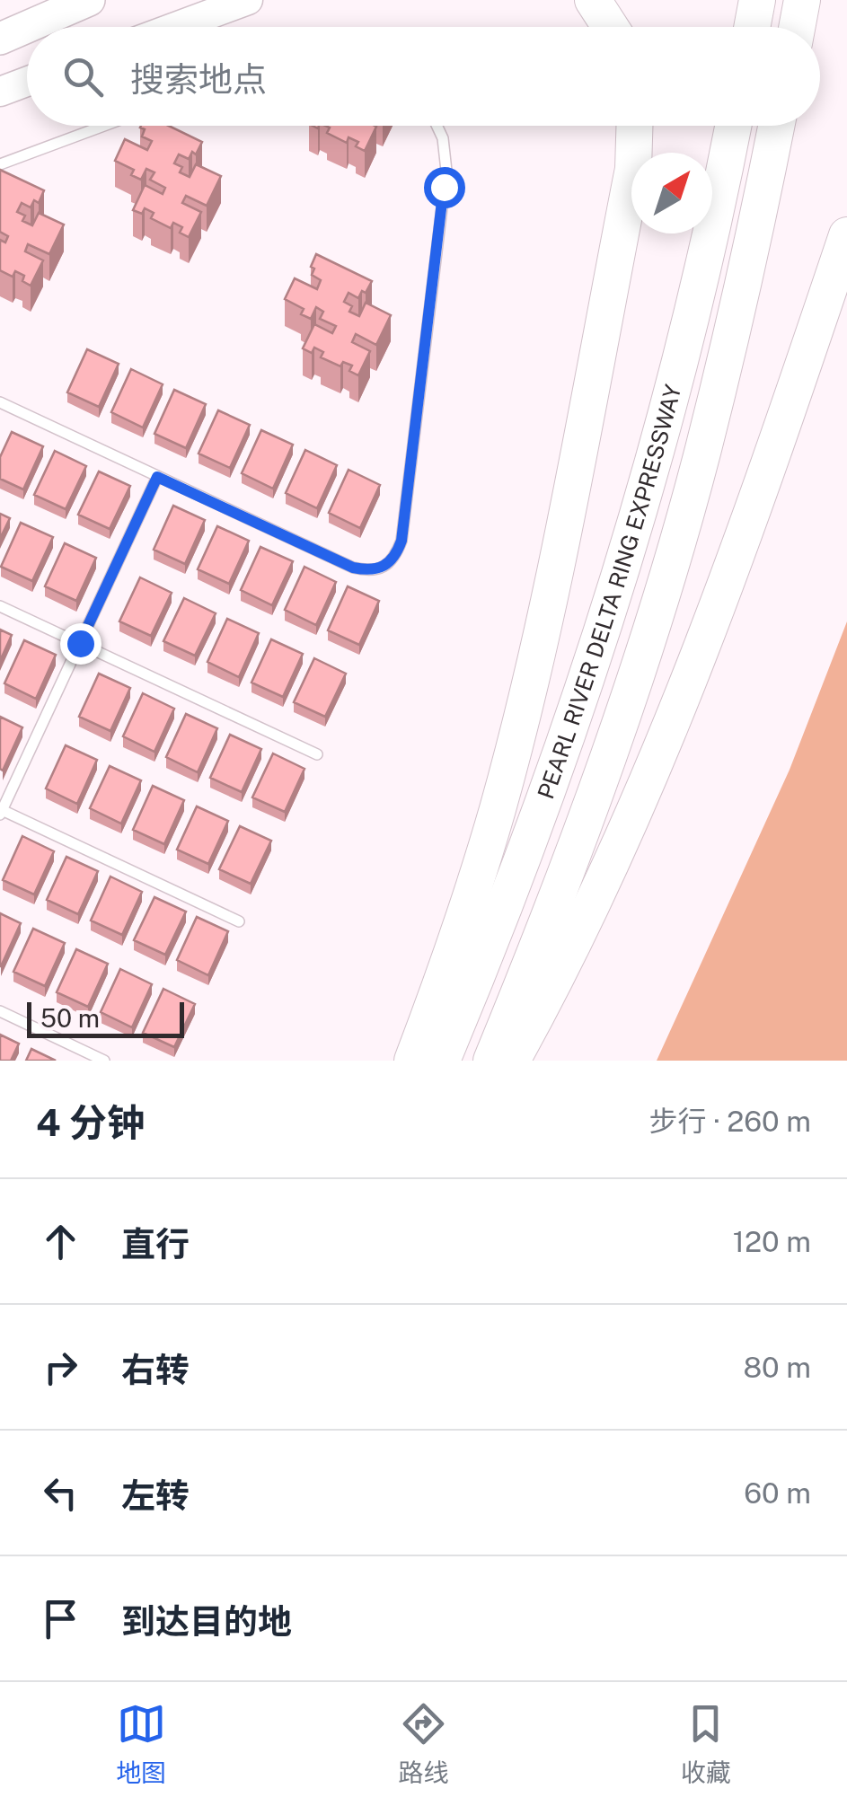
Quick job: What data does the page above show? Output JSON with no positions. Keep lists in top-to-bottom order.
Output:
{
  "streets": {
    "highway": ["PEARL RIVER DELTA RING EXPRESSWAY"]
  },
  "scale_bar": "50 m",
  "north": "top right",
  "page": {
    "search": "搜索地点",
    "scale": "50 m",
    "heading": ["4 分钟", "步行 · 260 m"],
    "list": [
      ["直行", "120 m"],
      ["右转", "80 m"],
      ["左转", "60 m"],
      "到达目的地"
    ],
    "nav": ["地图", "路线", "收藏"]
  }
}
